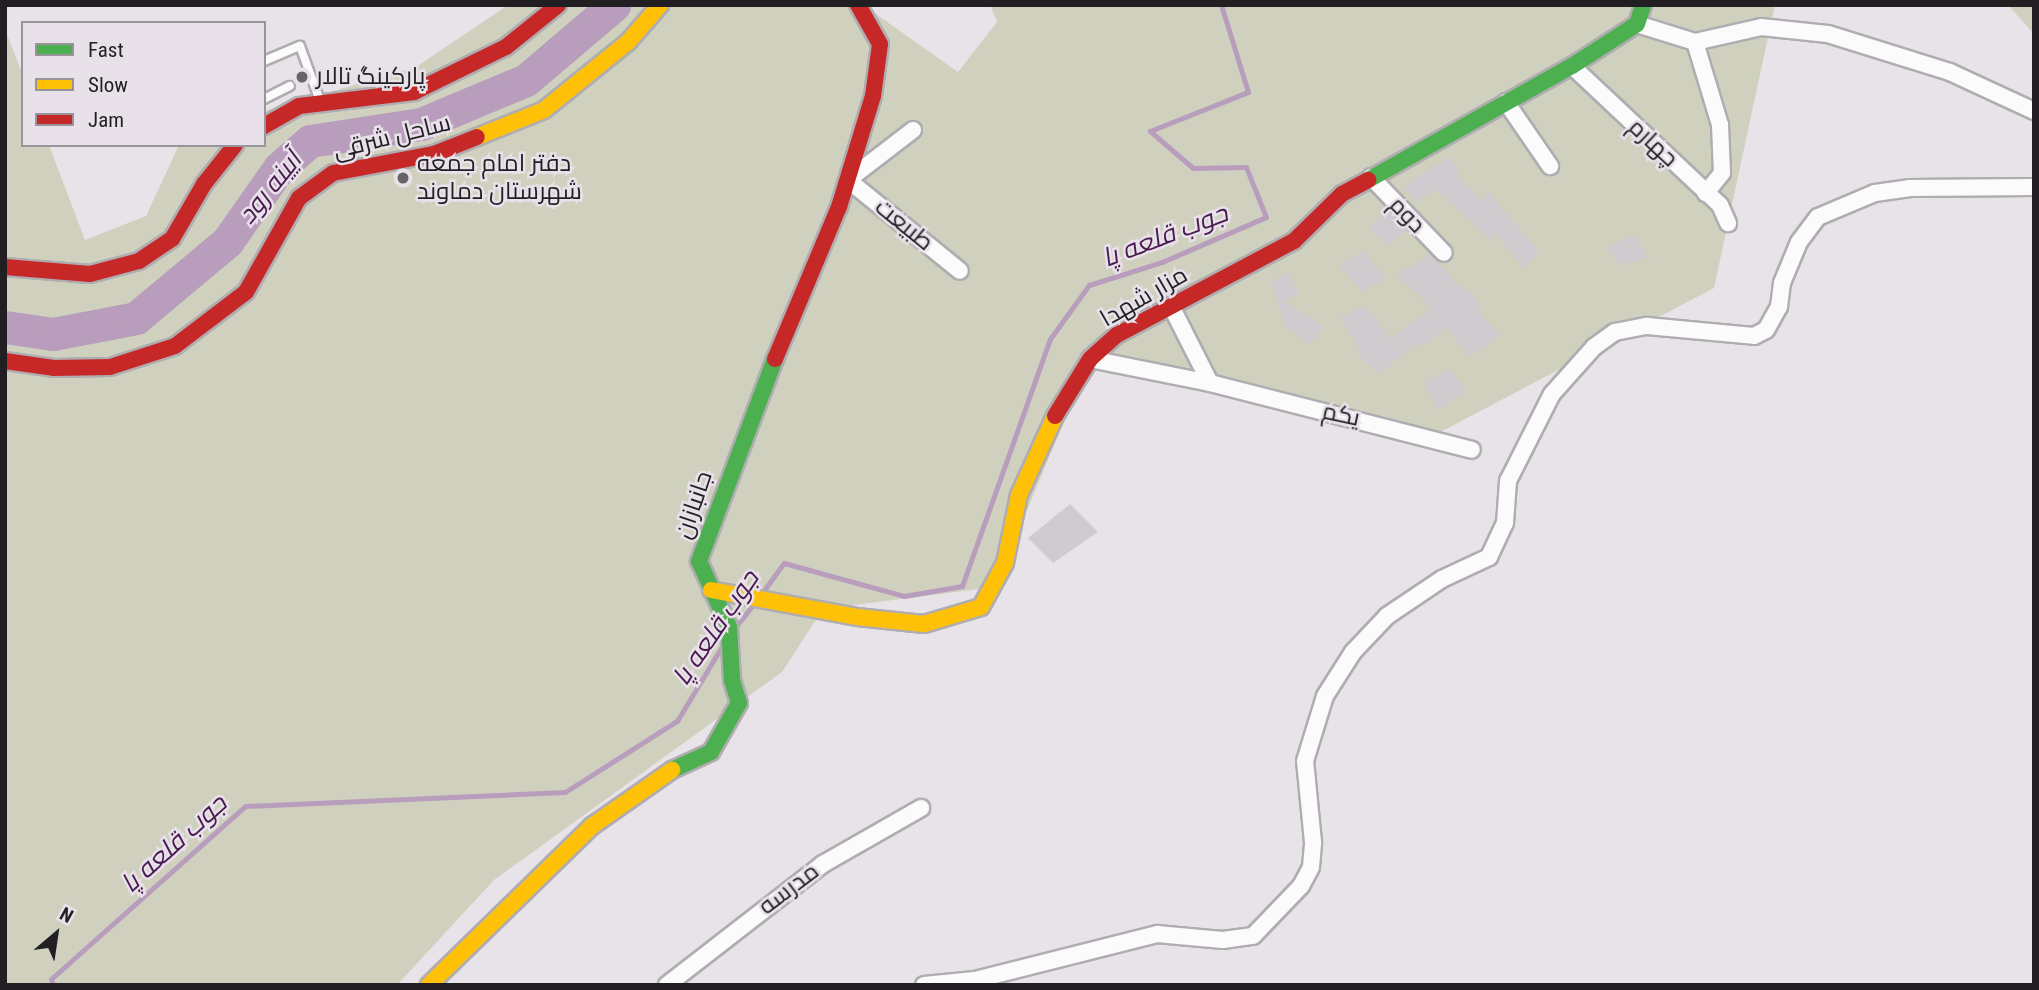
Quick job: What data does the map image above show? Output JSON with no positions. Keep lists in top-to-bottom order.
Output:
{
  "streets": {
    "street": [
      "ساحل شرقی",
      "چهارم",
      "دوم",
      "طبیعت",
      "مزار شهدا",
      "یکم",
      "جانبازان",
      "مدرسه"
    ]
  },
  "crossings": [
    ["چهارم", "مزار شهدا"],
    ["دوم", "مزار شهدا"],
    ["طبیعت", "جانبازان"],
    ["مزار شهدا", "یکم"],
    ["مزار شهدا", "جانبازان"]
  ],
  "water": ["آیینه رود", "جوب قلعه پا"],
  "places": ["پارکینگ تالار", "دفتر امام جمعه شهرستان دماوند"],
  "legend": ["Fast", "Slow", "Jam"],
  "north": "top right"
}
